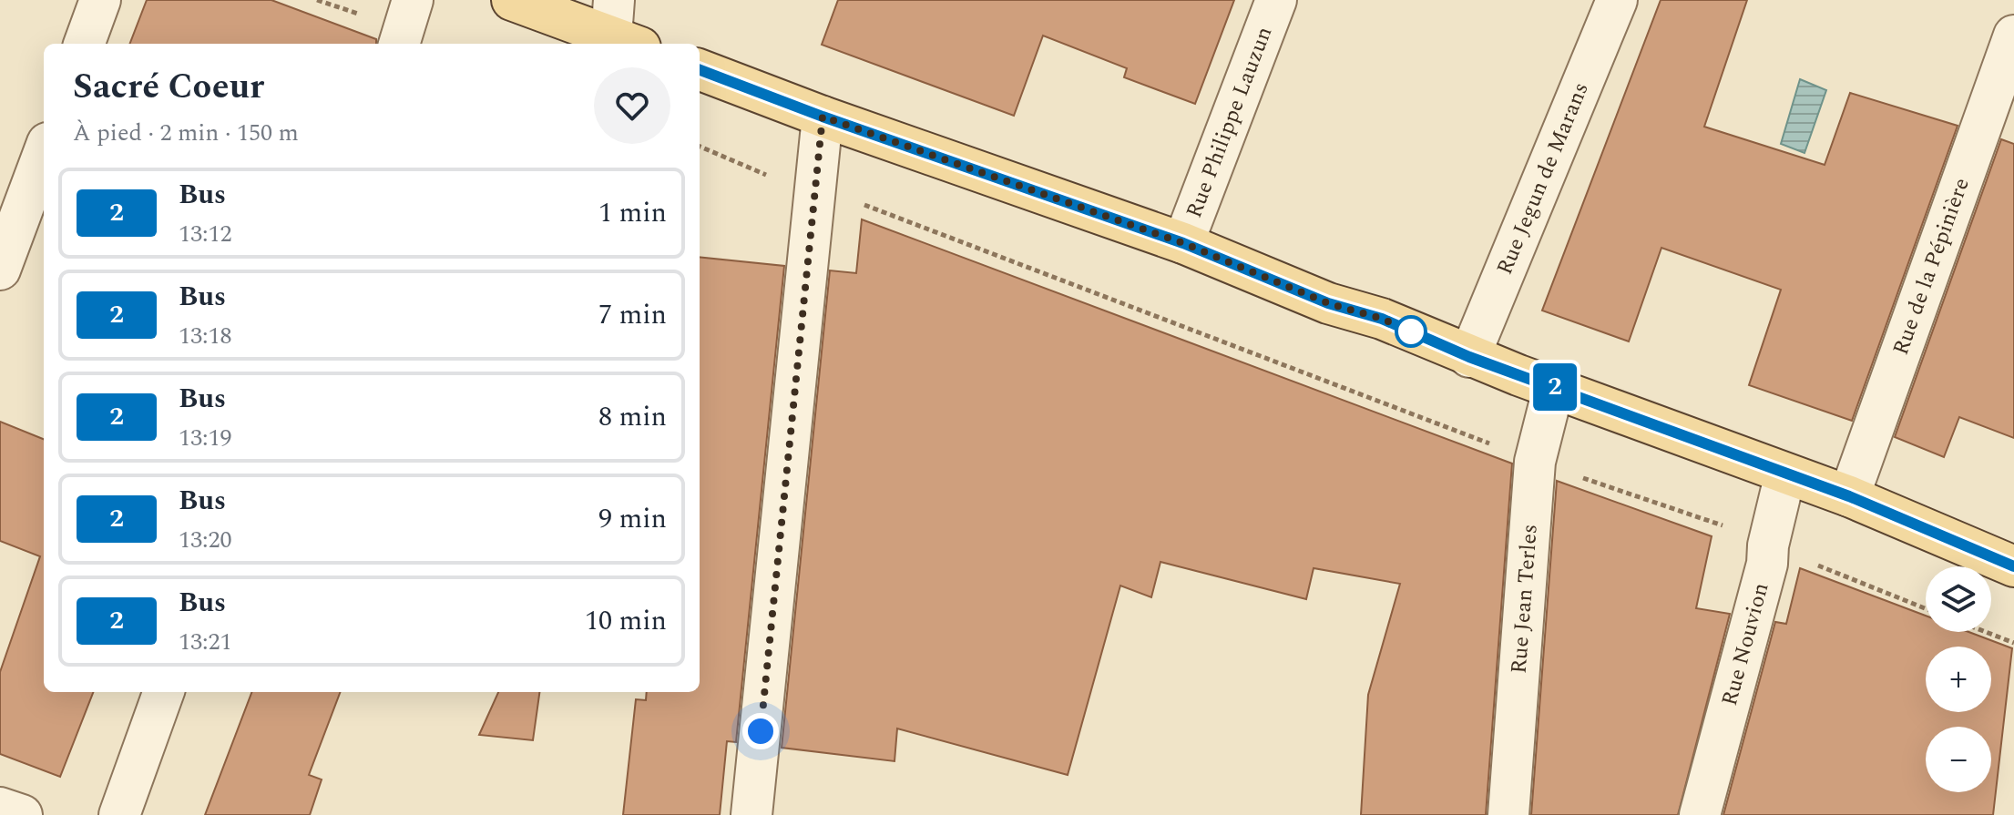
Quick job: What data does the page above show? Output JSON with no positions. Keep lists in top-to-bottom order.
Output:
{
  "streets": {
    "street": [
      "Rue Philippe Lauzun",
      "Rue Jegun de Marans",
      "Rue de la Pépinière",
      "Rue Jean Terles",
      "Rue Nouvion"
    ]
  },
  "lines": ["bus line 2"],
  "page": {
    "on_map": "2",
    "heading": ["Sacré Coeur", "À pied · 2 min · 150 m"],
    "list": [
      {
        "mark": "2",
        "name": "Bus",
        "note": "13:12",
        "value": "1 min"
      },
      {
        "mark": "2",
        "name": "Bus",
        "note": "13:18",
        "value": "7 min"
      },
      {
        "mark": "2",
        "name": "Bus",
        "note": "13:19",
        "value": "8 min"
      },
      {
        "mark": "2",
        "name": "Bus",
        "note": "13:20",
        "value": "9 min"
      },
      {
        "mark": "2",
        "name": "Bus",
        "note": "13:21",
        "value": "10 min"
      }
    ],
    "map_buttons": ["+", "−"]
  }
}
